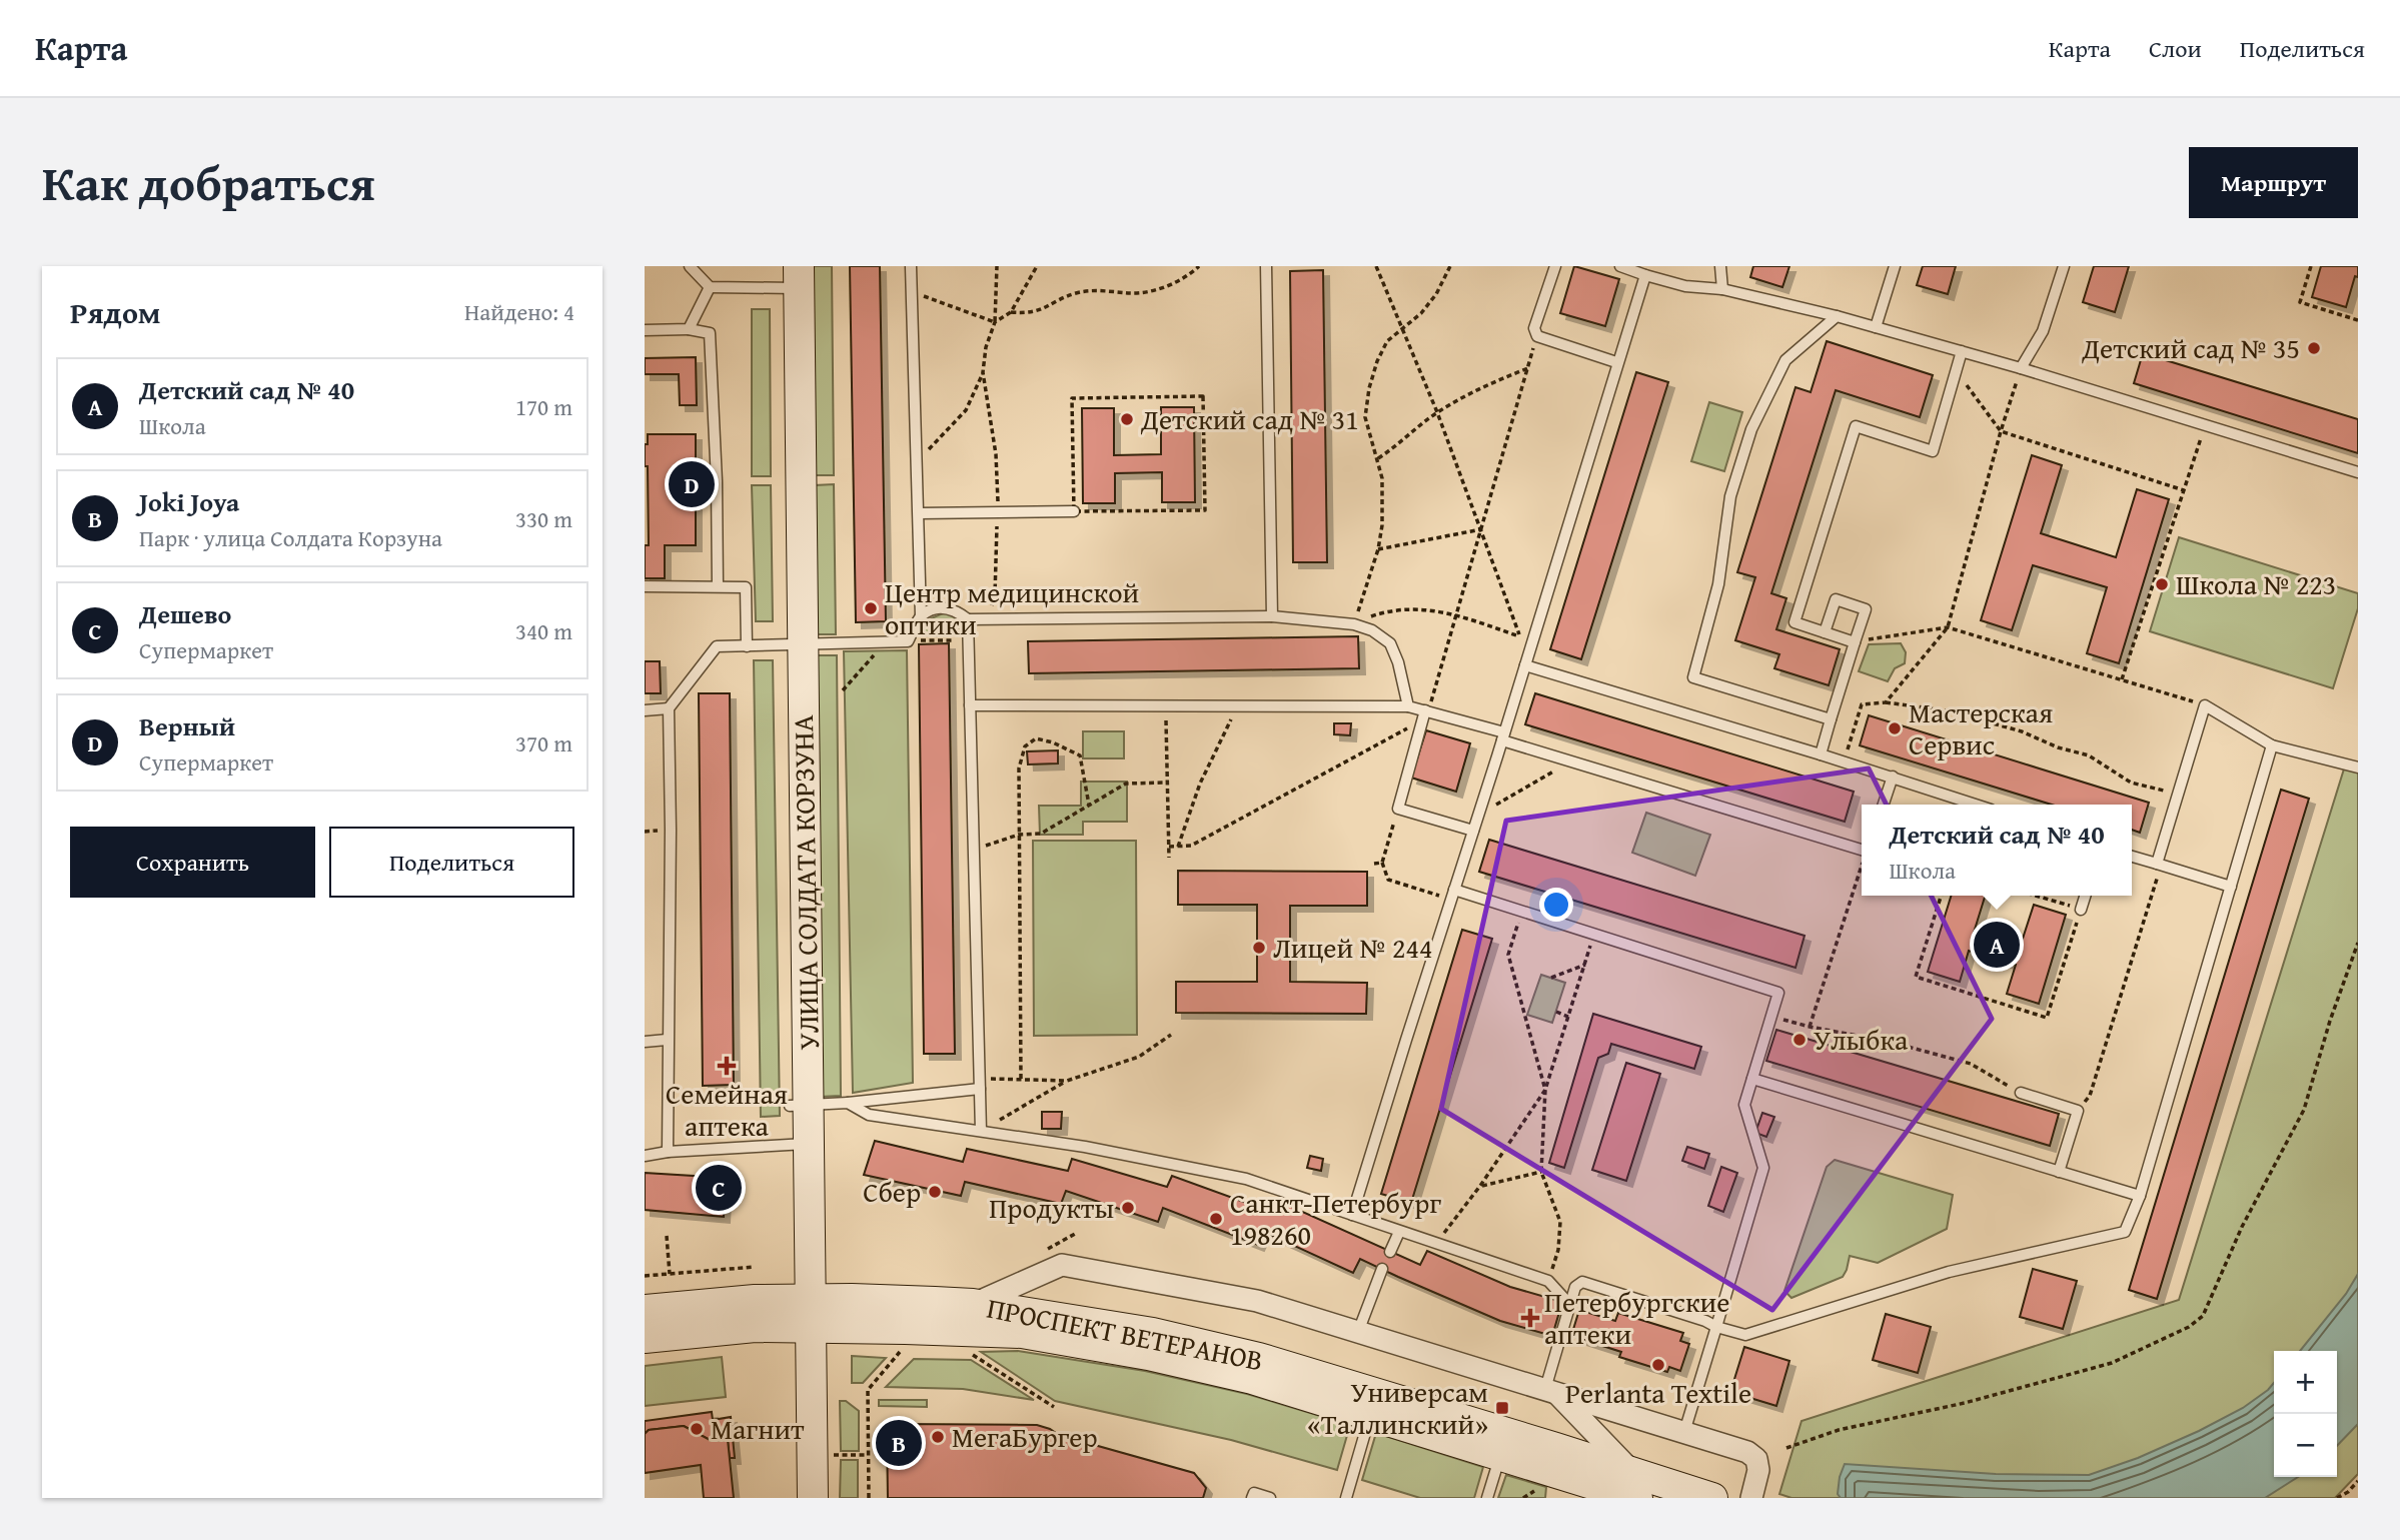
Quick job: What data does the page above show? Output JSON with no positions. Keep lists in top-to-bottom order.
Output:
{
  "streets": {
    "main road": ["УЛИЦА СОЛДАТА КОРЗУНА", "ПРОСПЕКТ ВЕТЕРАНОВ"]
  },
  "crossings": [
    ["УЛИЦА СОЛДАТА КОРЗУНА", "ПРОСПЕКТ ВЕТЕРАНОВ"]
  ],
  "places": {
    "other": [
      "Детский сад № 35",
      "Детский сад № 31",
      "Школа № 223",
      "Центр медицинской оптики",
      "Мастерская Сервис",
      "Лицей № 244",
      "Улыбка",
      "Сбер",
      "Продукты",
      "Санкт-Петербург 198260",
      "Perlanta Textile",
      "Магнит",
      "МегаБургер"
    ],
    "health": ["Семейная аптека", "Петербургские аптеки"],
    "transit": ["Универсам «Таллинский»"]
  },
  "page": {
    "header": "Карта",
    "nav": ["Карта", "Слои", "Поделиться"],
    "title": "Как добраться",
    "buttons": [
      "Маршрут",
      ["Сохранить", "Поделиться"]
    ],
    "heading": ["Рядом", "Найдено: 4"],
    "list": [
      {
        "mark": "A",
        "name": "Детский сад № 40",
        "note": "Школа",
        "value": "170 m"
      },
      {
        "mark": "B",
        "name": "Joki Joya",
        "note": "Парк · улица Солдата Корзуна",
        "value": "330 m"
      },
      {
        "mark": "C",
        "name": "Дешево",
        "note": "Супермаркет",
        "value": "340 m"
      },
      {
        "mark": "D",
        "name": "Верный",
        "note": "Супермаркет",
        "value": "370 m"
      }
    ],
    "pins": [
      "D",
      "A",
      "C",
      "B"
    ],
    "popup": ["Детский сад № 40", "Школа"],
    "map_buttons": ["+", "−"]
  }
}
